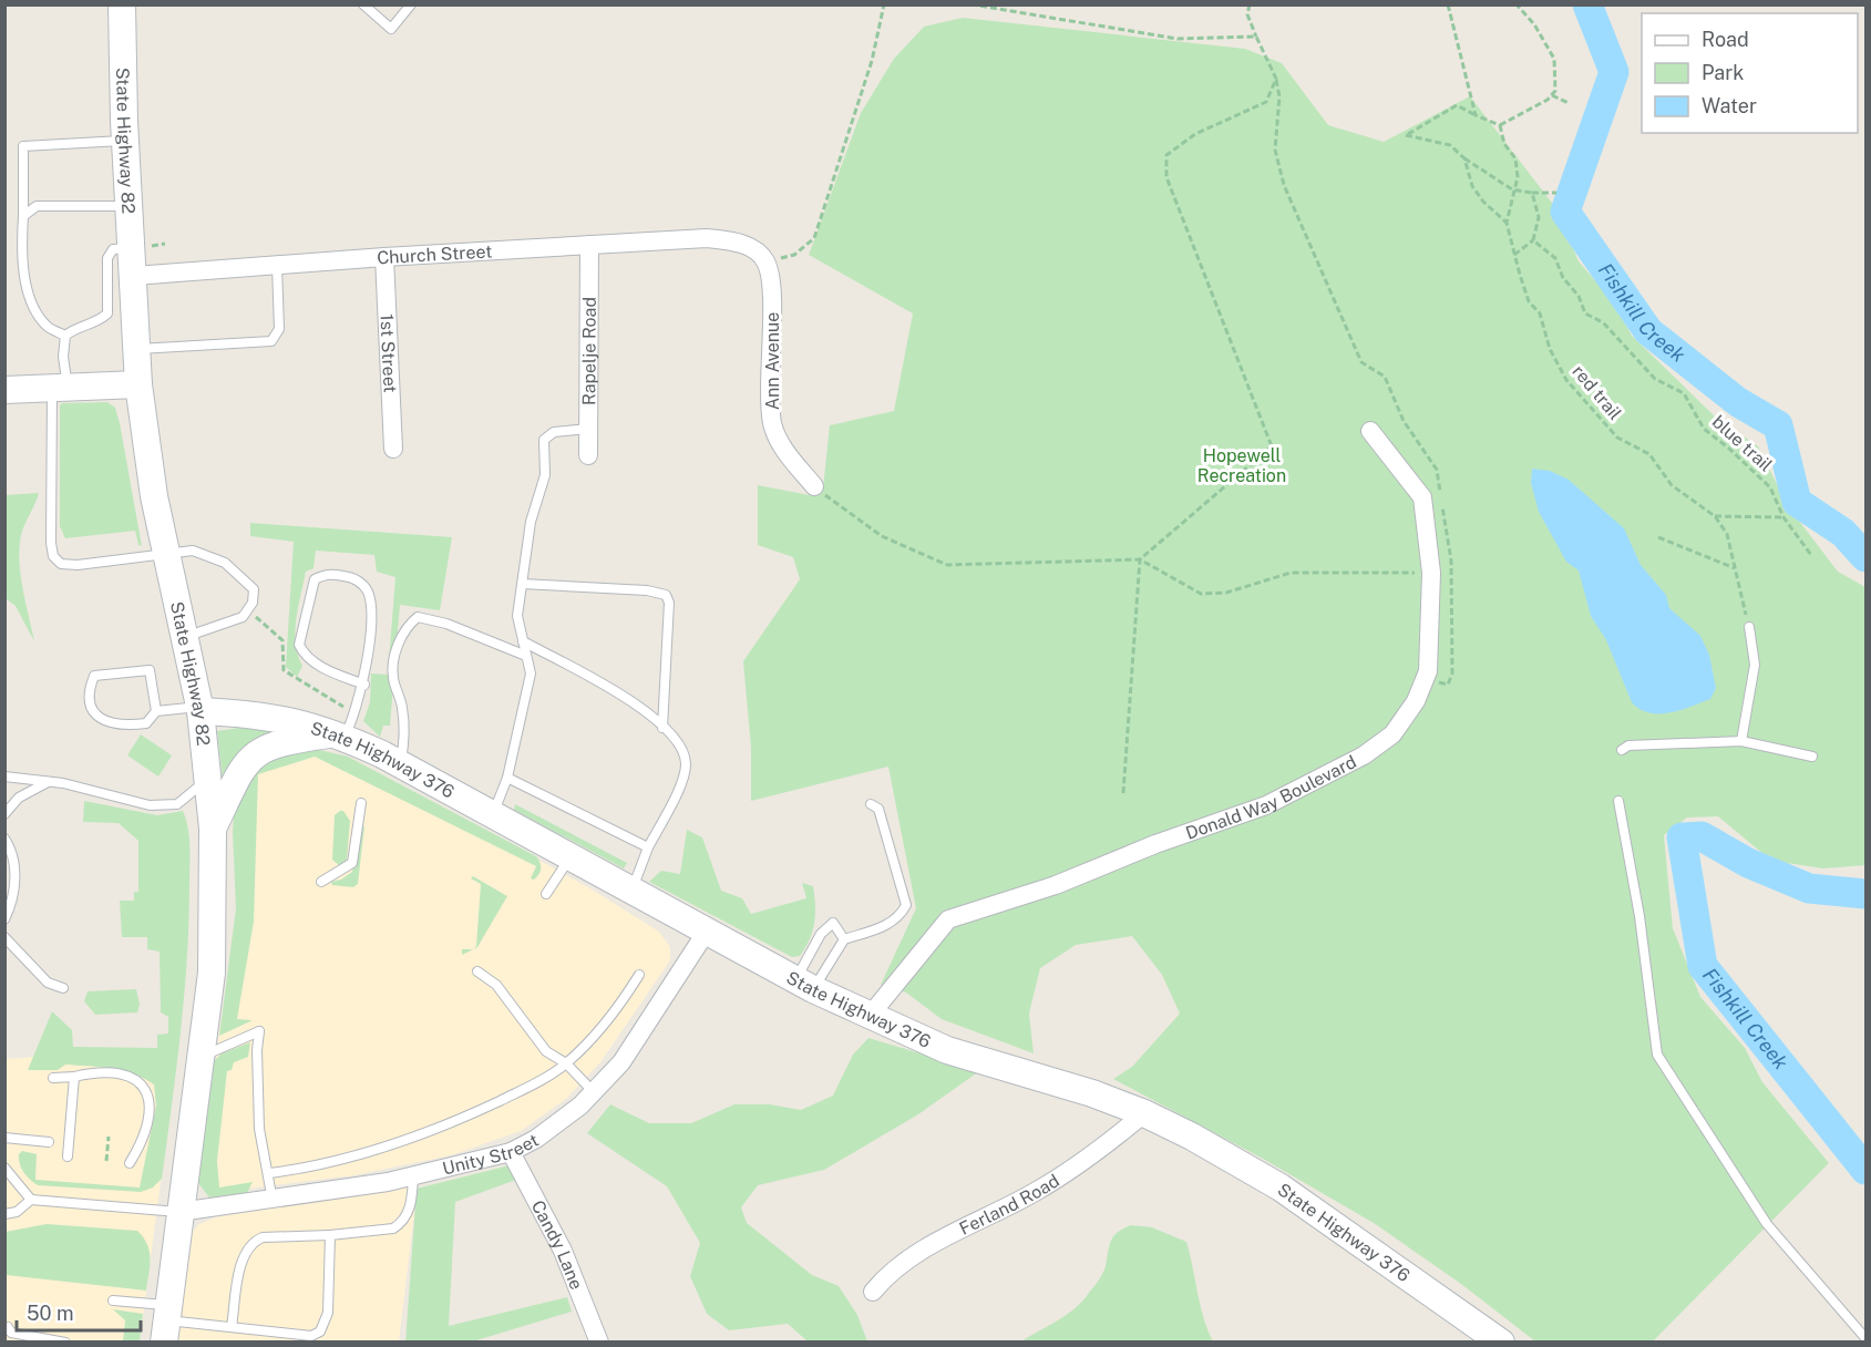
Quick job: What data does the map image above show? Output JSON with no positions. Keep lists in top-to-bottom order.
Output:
{
  "streets": {
    "main road": ["State Highway 82", "State Highway 376"],
    "street": [
      "Church Street",
      "Rapelje Road",
      "1st Street",
      "Ann Avenue",
      "Donald Way Boulevard",
      "Unity Street",
      "Ferland Road",
      "Candy Lane"
    ],
    "path": ["red trail", "blue trail"]
  },
  "crossings": [
    ["State Highway 82", "Church Street"],
    ["State Highway 82", "State Highway 376"],
    ["State Highway 82", "Unity Street"],
    ["Church Street", "Rapelje Road"],
    ["Church Street", "1st Street"],
    ["Church Street", "Ann Avenue"],
    ["State Highway 376", "Donald Way Boulevard"],
    ["State Highway 376", "Unity Street"],
    ["State Highway 376", "Ferland Road"],
    ["Unity Street", "Candy Lane"]
  ],
  "water": ["Fishkill Creek"],
  "parks": ["Hopewell Recreation"],
  "legend": ["Road", "Park", "Water"],
  "scale_bar": "50 m"
}
